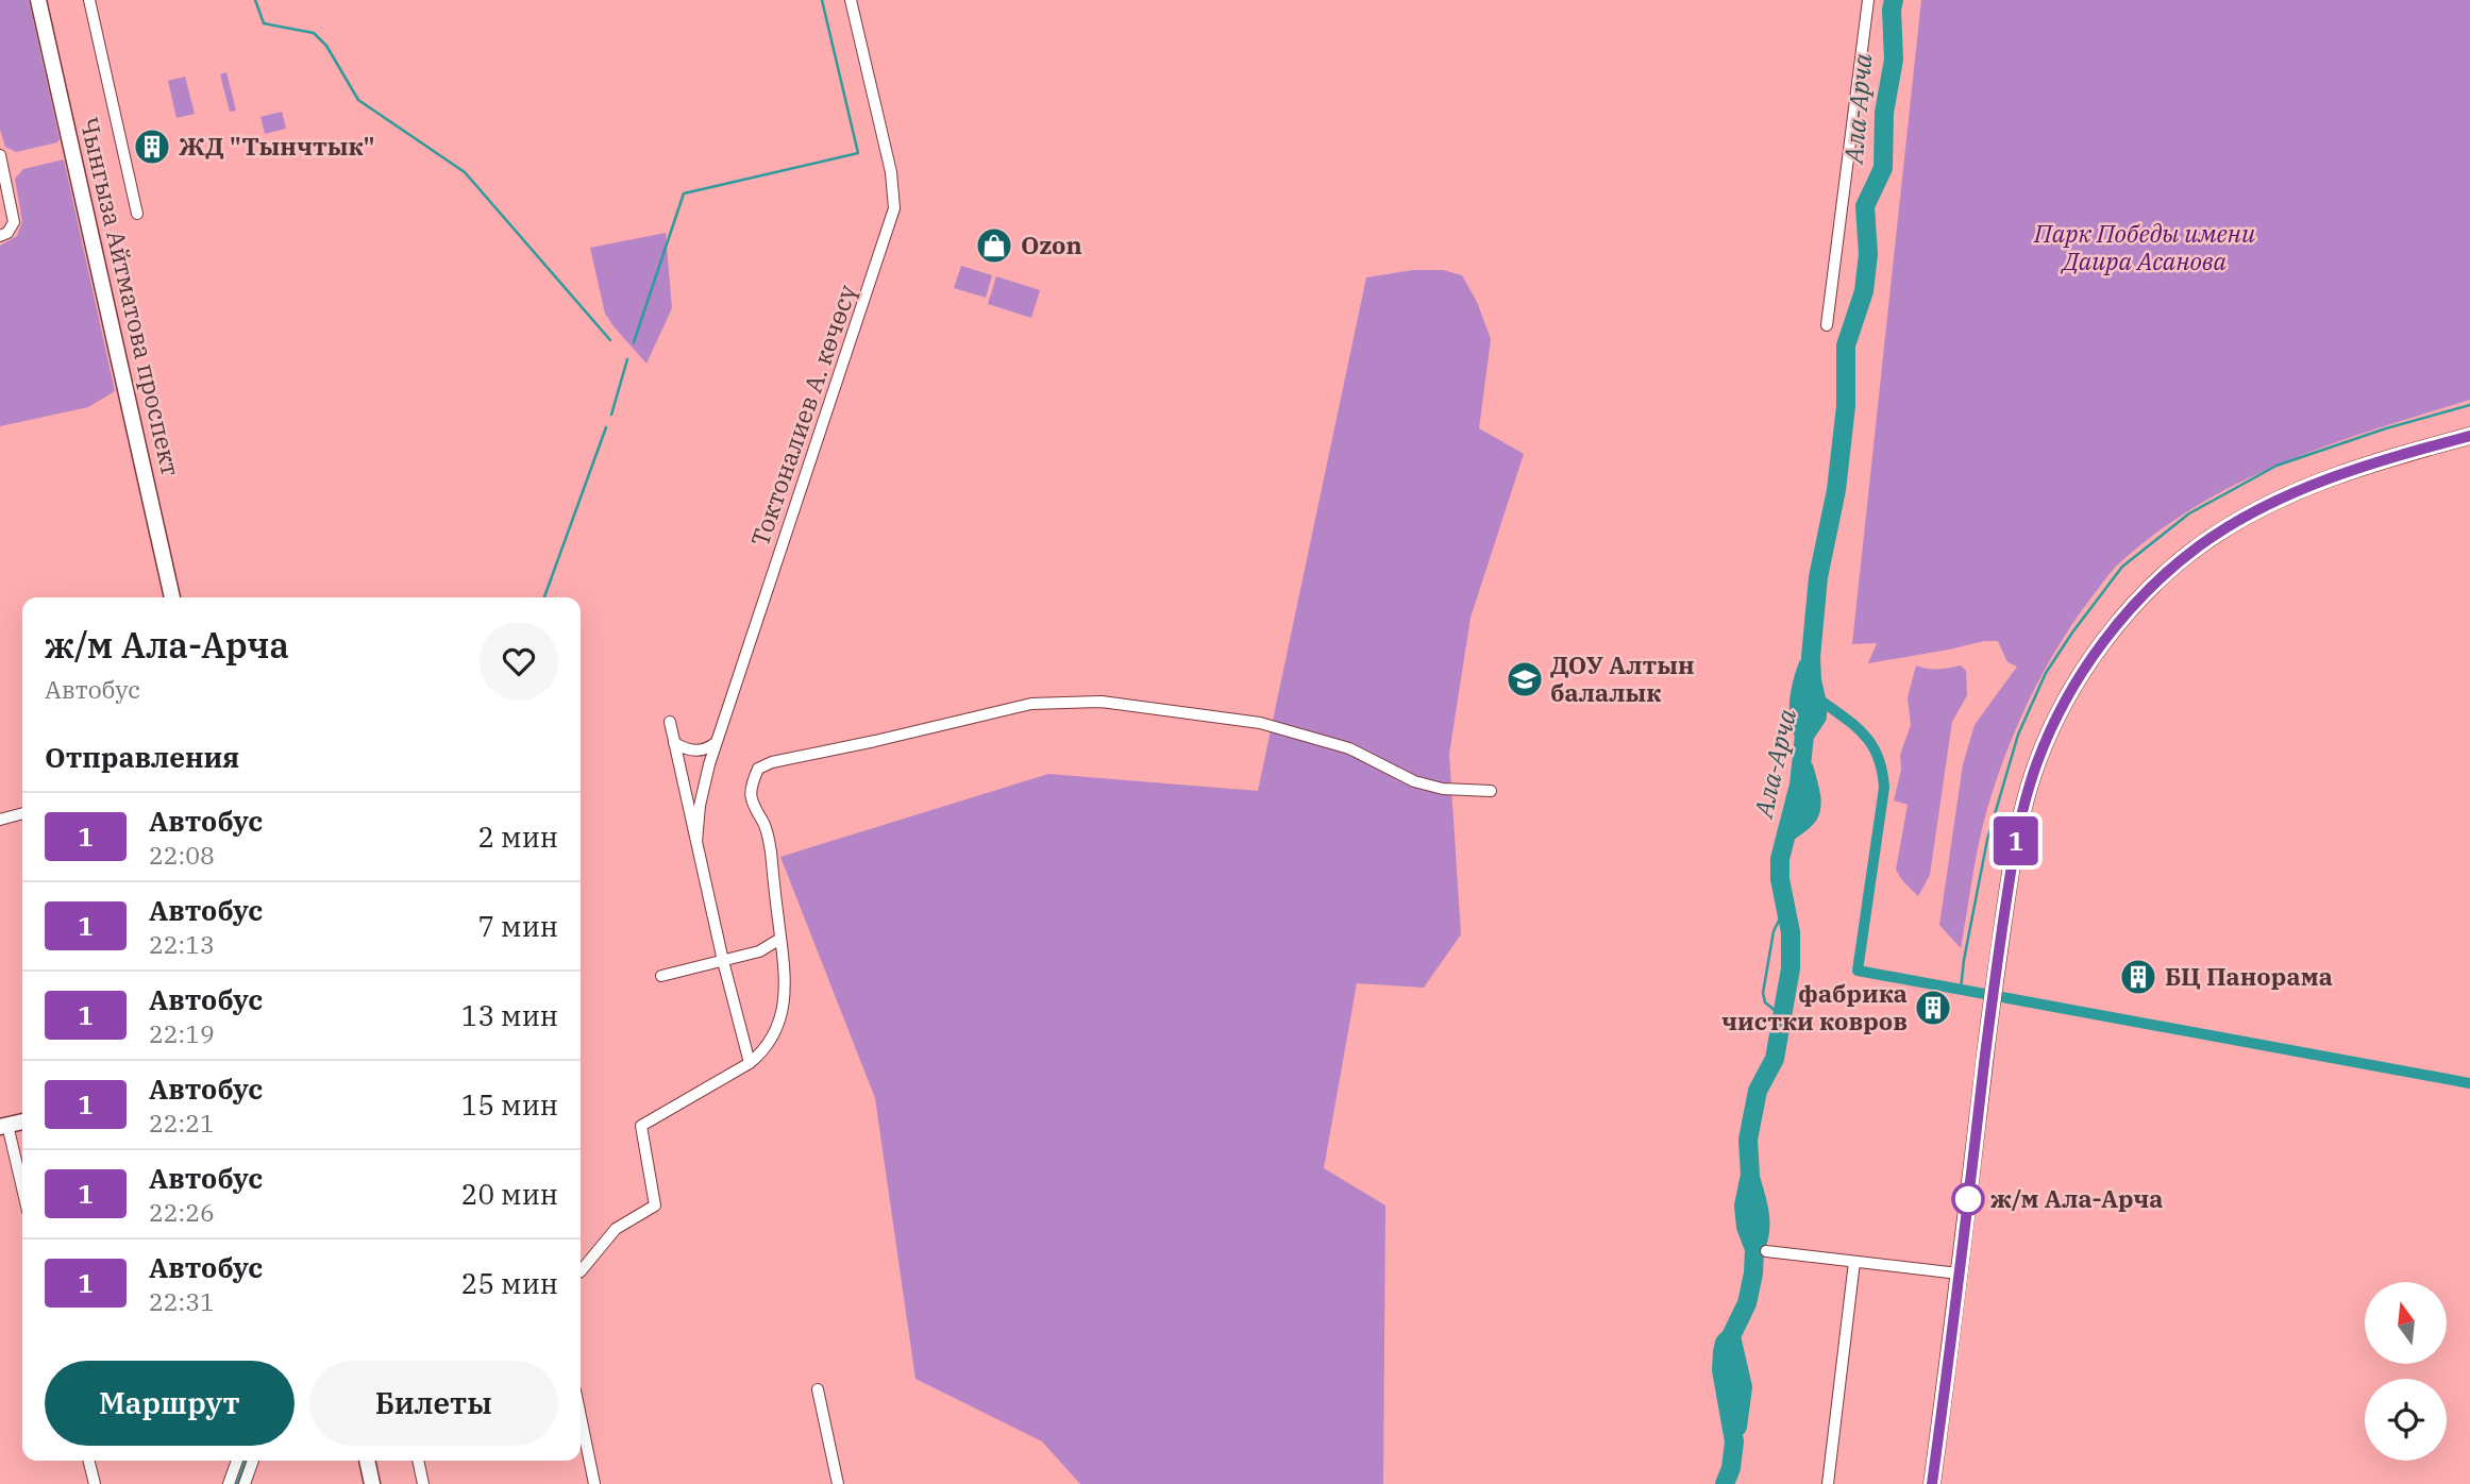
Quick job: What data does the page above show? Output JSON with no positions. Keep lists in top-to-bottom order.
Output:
{
  "streets": {
    "main road": ["Чынгыза Айтматова проспект"],
    "street": ["Токтоналиев А. көчөсү"]
  },
  "water": ["Ала-Арча"],
  "parks": ["Парк Победы имени Даира Асанова"],
  "places": {
    "building": ["ЖД \"Тынчтык\"", "БЦ Панорама", "фабрика чистки ковров"],
    "shop": ["Ozon"],
    "school or university": ["ДОУ Алтын балалык"],
    "other": ["ж/м Ала-Арча"]
  },
  "lines": ["bus line 1"],
  "north": "top",
  "page": {
    "on_map": "1",
    "heading": [
      ["ж/м Ала-Арча", "Автобус"],
      "Отправления"
    ],
    "list": [
      {
        "mark": "1",
        "name": "Автобус",
        "note": "22:08",
        "value": "2 мин"
      },
      {
        "mark": "1",
        "name": "Автобус",
        "note": "22:13",
        "value": "7 мин"
      },
      {
        "mark": "1",
        "name": "Автобус",
        "note": "22:19",
        "value": "13 мин"
      },
      {
        "mark": "1",
        "name": "Автобус",
        "note": "22:21",
        "value": "15 мин"
      },
      {
        "mark": "1",
        "name": "Автобус",
        "note": "22:26",
        "value": "20 мин"
      },
      {
        "mark": "1",
        "name": "Автобус",
        "note": "22:31",
        "value": "25 мин"
      }
    ],
    "buttons": ["Маршрут", "Билеты"]
  }
}
